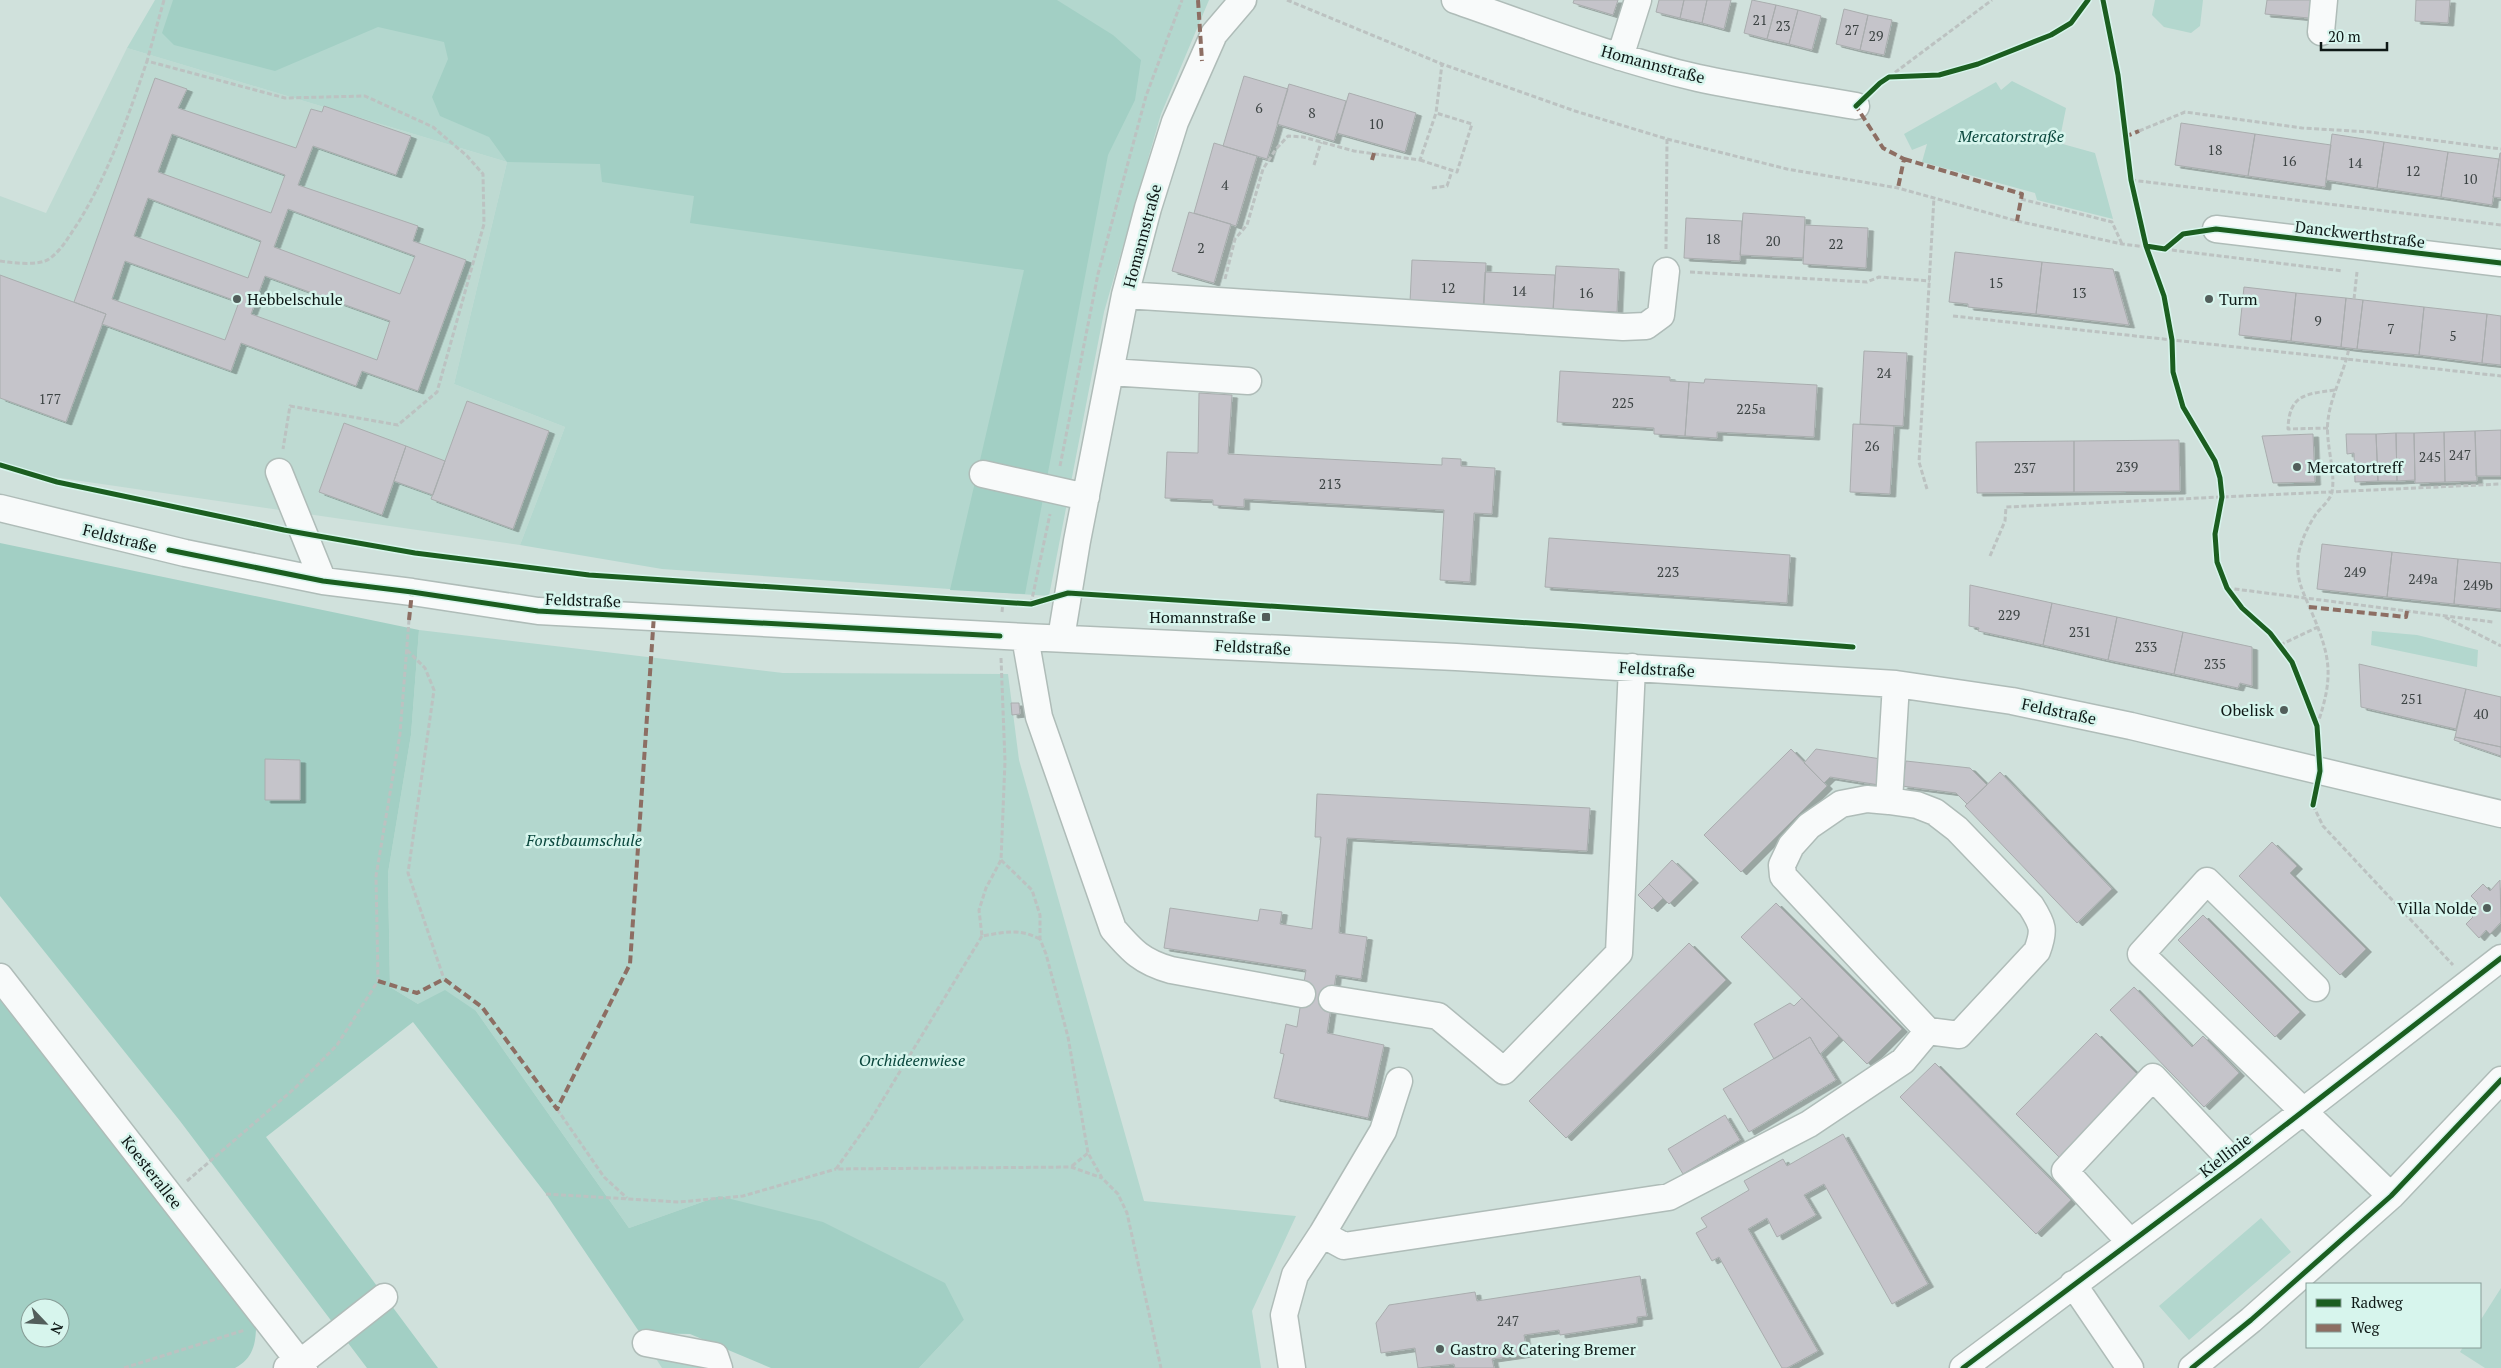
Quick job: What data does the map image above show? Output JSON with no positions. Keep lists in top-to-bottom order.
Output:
{
  "streets": {
    "street": [
      "Homannstraße",
      "Danckwerthstraße",
      "Feldstraße",
      "Kiellinie",
      "Koesterallee"
    ]
  },
  "crossings": [
    ["Homannstraße", "Feldstraße"]
  ],
  "parks": ["Mercatorstraße", "Forstbaumschule", "Orchideenwiese"],
  "places": {
    "other": [
      "Hebbelschule",
      "Turm",
      "Mercatortreff",
      "Obelisk",
      "Villa Nolde",
      "Gastro & Catering Bremer"
    ],
    "transit": ["Homannstraße"]
  },
  "house_numbers": [
    "21",
    "23",
    "27",
    "29",
    "6",
    "8",
    "10",
    "18",
    "16",
    "14",
    "12",
    "10",
    "4",
    "18",
    "20",
    "22",
    "2",
    "15",
    "12",
    "14",
    "16",
    "13",
    "9",
    "7",
    "5",
    "24",
    "177",
    "225",
    "225a",
    "26",
    "247",
    "245",
    "239",
    "237",
    "213",
    "223",
    "249",
    "249a",
    "249b",
    "229",
    "231",
    "233",
    "235",
    "251",
    "40",
    "247"
  ],
  "legend": ["Radweg", "Weg"],
  "scale_bar": "20 m",
  "north": "bottom right"
}
